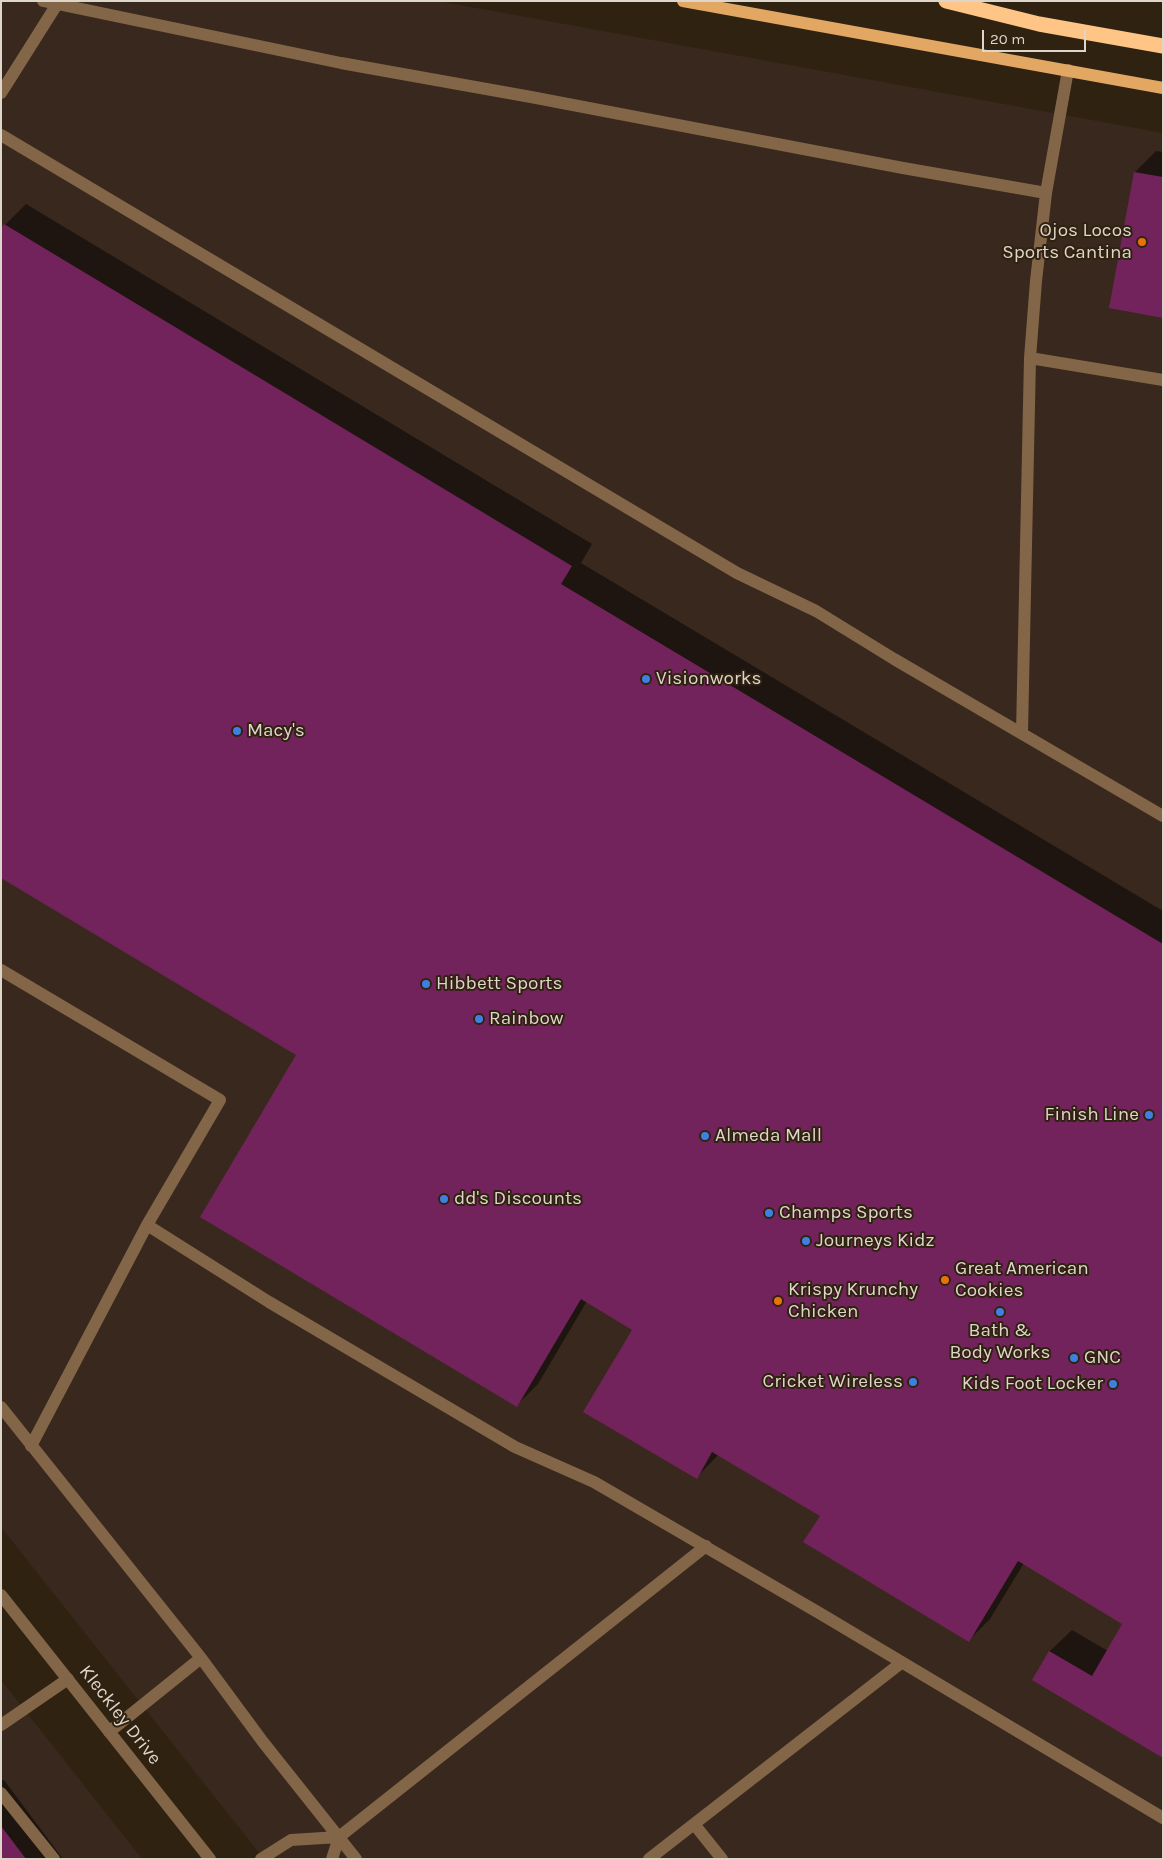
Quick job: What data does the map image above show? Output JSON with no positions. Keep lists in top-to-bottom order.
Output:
{
  "streets": {
    "street": ["Kleckley Drive"]
  },
  "places": [
    "Ojos Locos Sports Cantina",
    "Visionworks",
    "Macy's",
    "Hibbett Sports",
    "Rainbow",
    "Finish Line",
    "Almeda Mall",
    "dd's Discounts",
    "Champs Sports",
    "Journeys Kidz",
    "Great American Cookies",
    "Krispy Krunchy Chicken",
    "Bath & Body Works",
    "GNC",
    "Cricket Wireless",
    "Kids Foot Locker"
  ],
  "scale_bar": "20 m"
}
